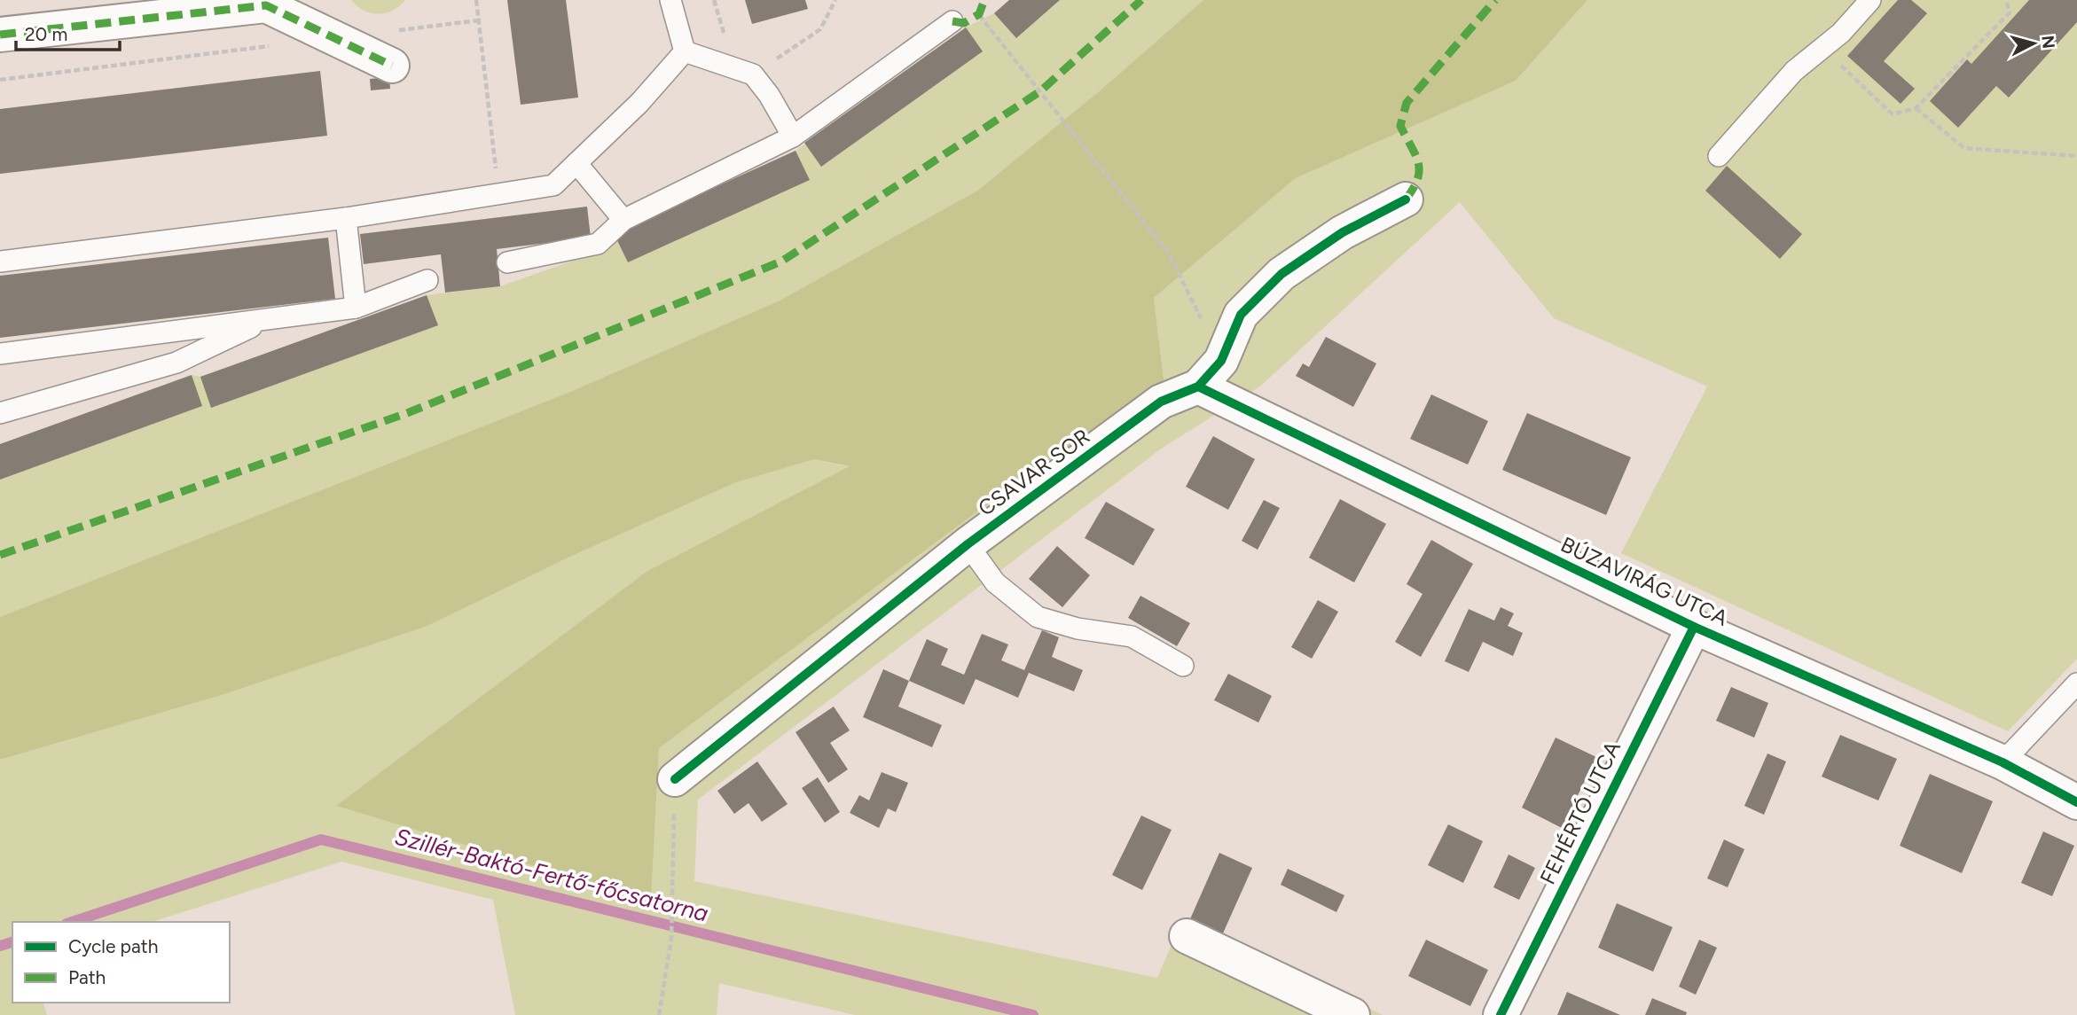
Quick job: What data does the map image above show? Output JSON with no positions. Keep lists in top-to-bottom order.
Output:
{
  "streets": {
    "street": ["CSAVAR SOR", "BÚZAVIRÁG UTCA", "FEHÉRTÓ UTCA"]
  },
  "crossings": [
    ["CSAVAR SOR", "BÚZAVIRÁG UTCA"],
    ["BÚZAVIRÁG UTCA", "FEHÉRTÓ UTCA"]
  ],
  "water": ["Szillér-Baktó-Fertő-főcsatorna"],
  "legend": ["Cycle path", "Path"],
  "scale_bar": "20 m",
  "north": "right"
}
